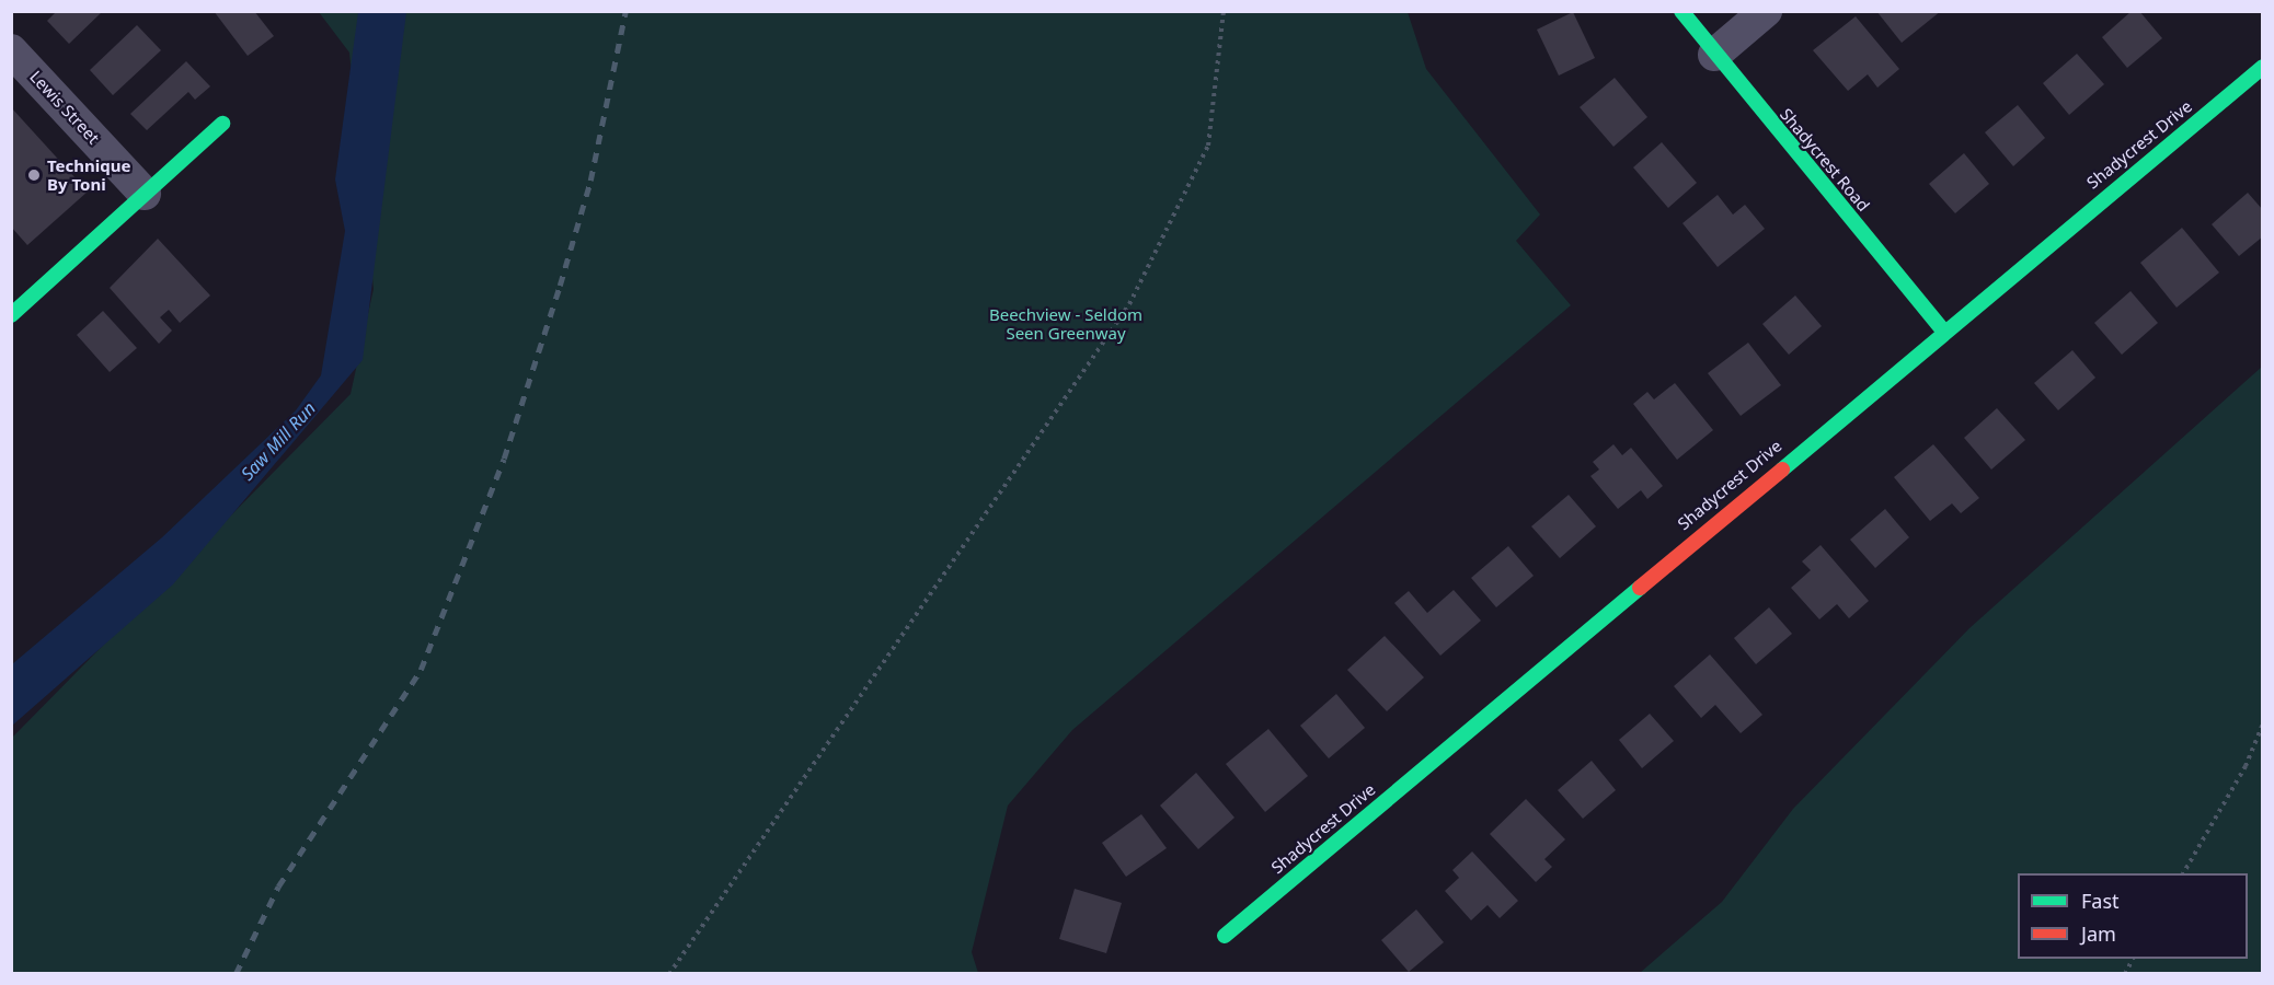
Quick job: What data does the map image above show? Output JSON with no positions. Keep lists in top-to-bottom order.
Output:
{
  "streets": {
    "street": ["Lewis Street", "Shadycrest Drive", "Shadycrest Road"]
  },
  "crossings": [
    ["Shadycrest Drive", "Shadycrest Road"]
  ],
  "water": ["Saw Mill Run"],
  "parks": ["Beechview - Seldom Seen Greenway"],
  "places": ["Technique By Toni"],
  "legend": ["Fast", "Jam"]
}
